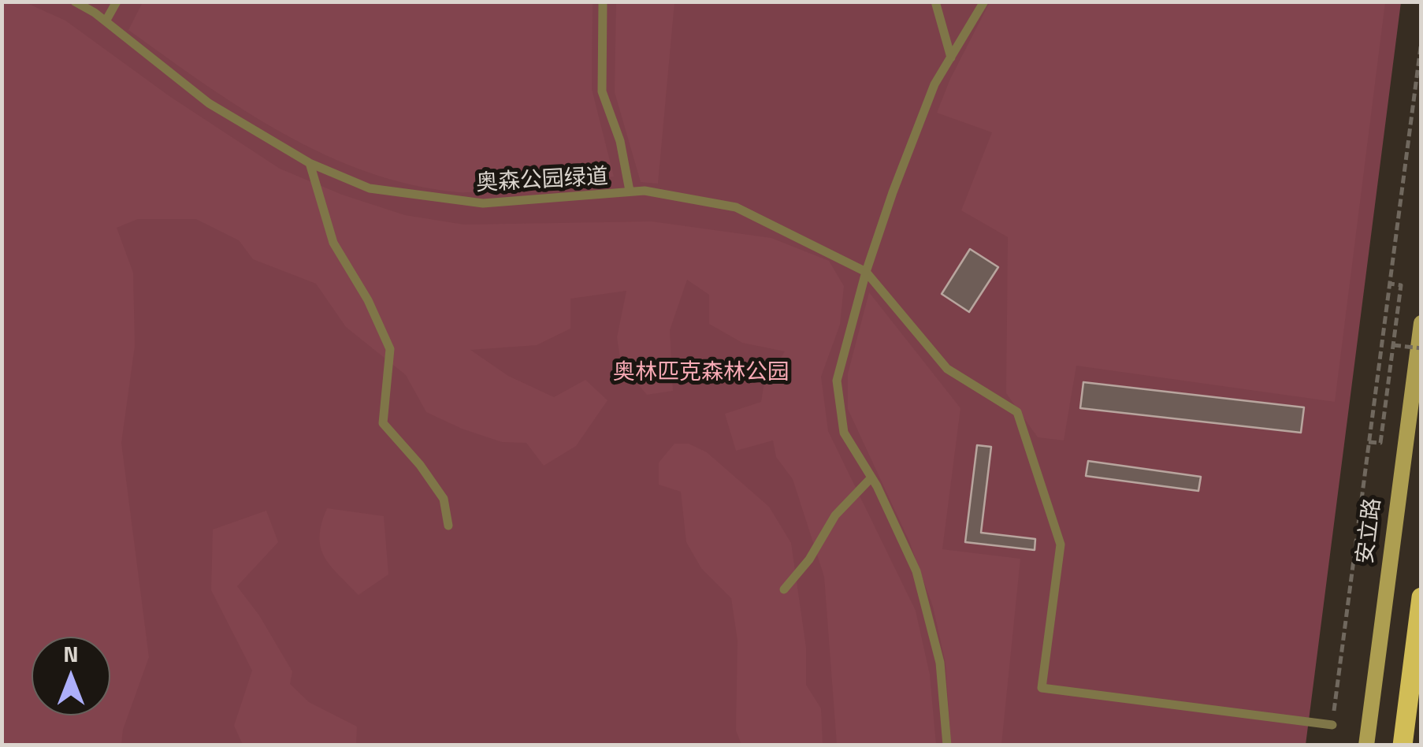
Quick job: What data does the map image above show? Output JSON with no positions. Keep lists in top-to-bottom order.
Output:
{
  "streets": {
    "street": ["安立路"]
  },
  "parks": ["奥林匹克森林公园"],
  "north": "top"
}
